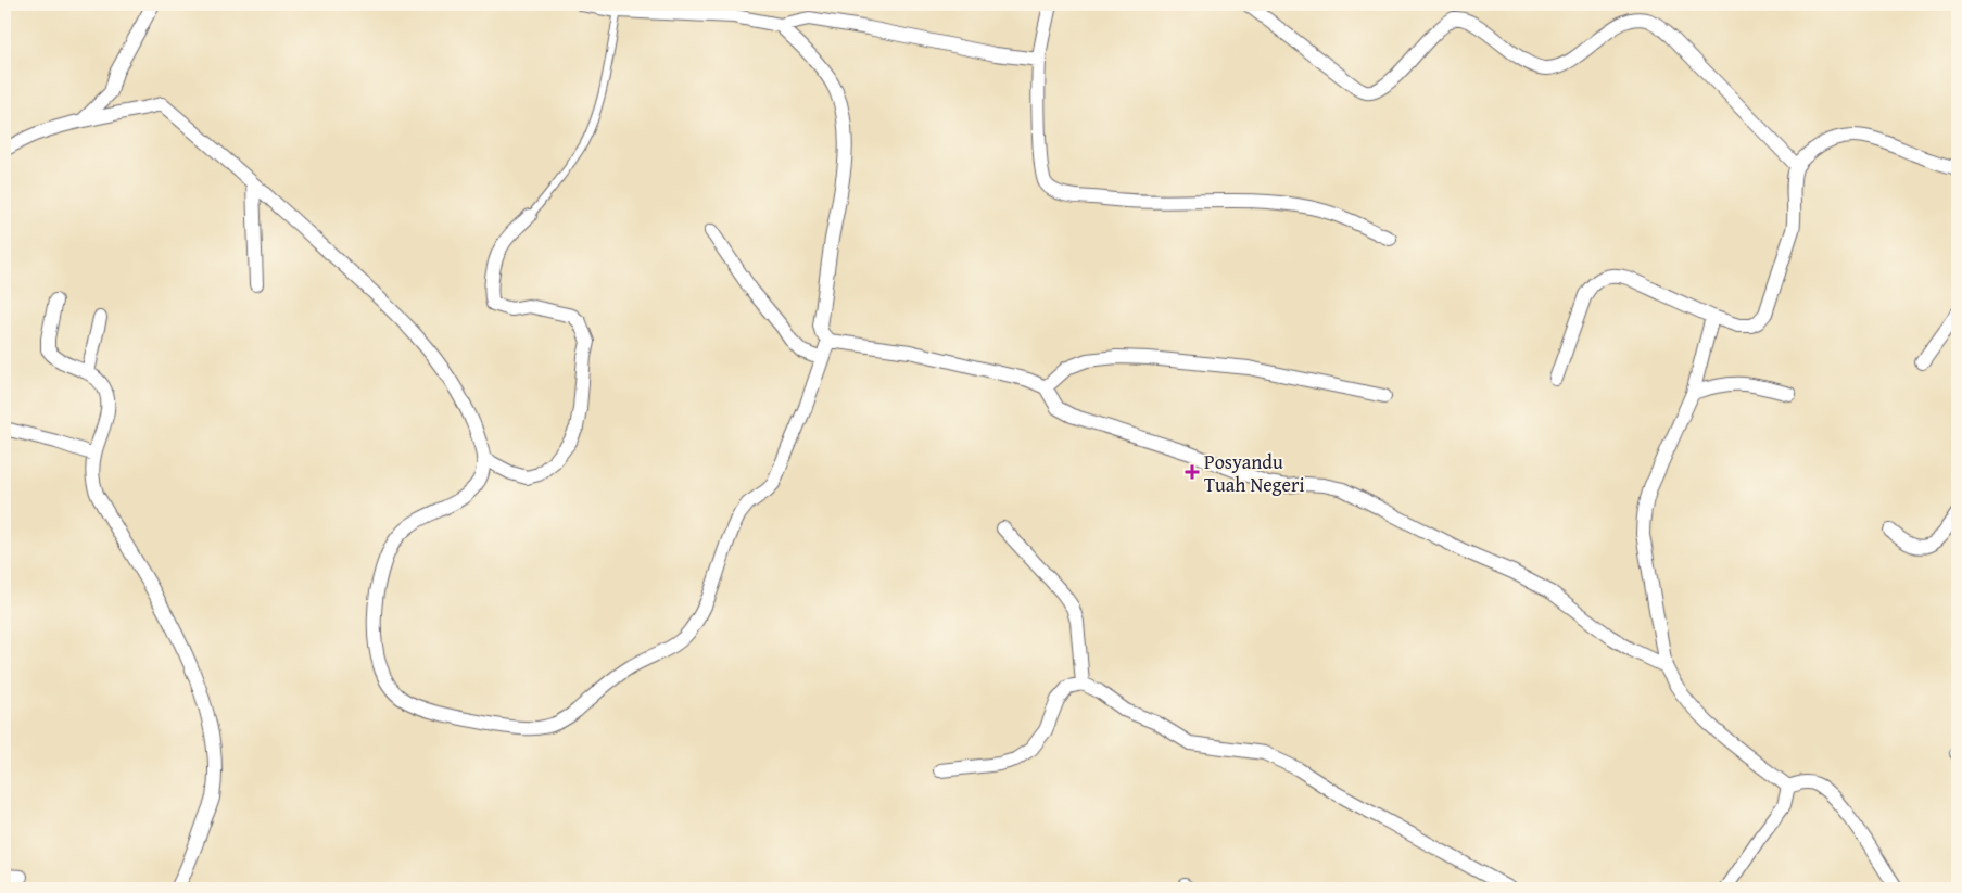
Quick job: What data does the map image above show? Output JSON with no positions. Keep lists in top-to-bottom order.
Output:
{
  "places": {
    "health": ["Posyandu Tuah Negeri"]
  }
}
